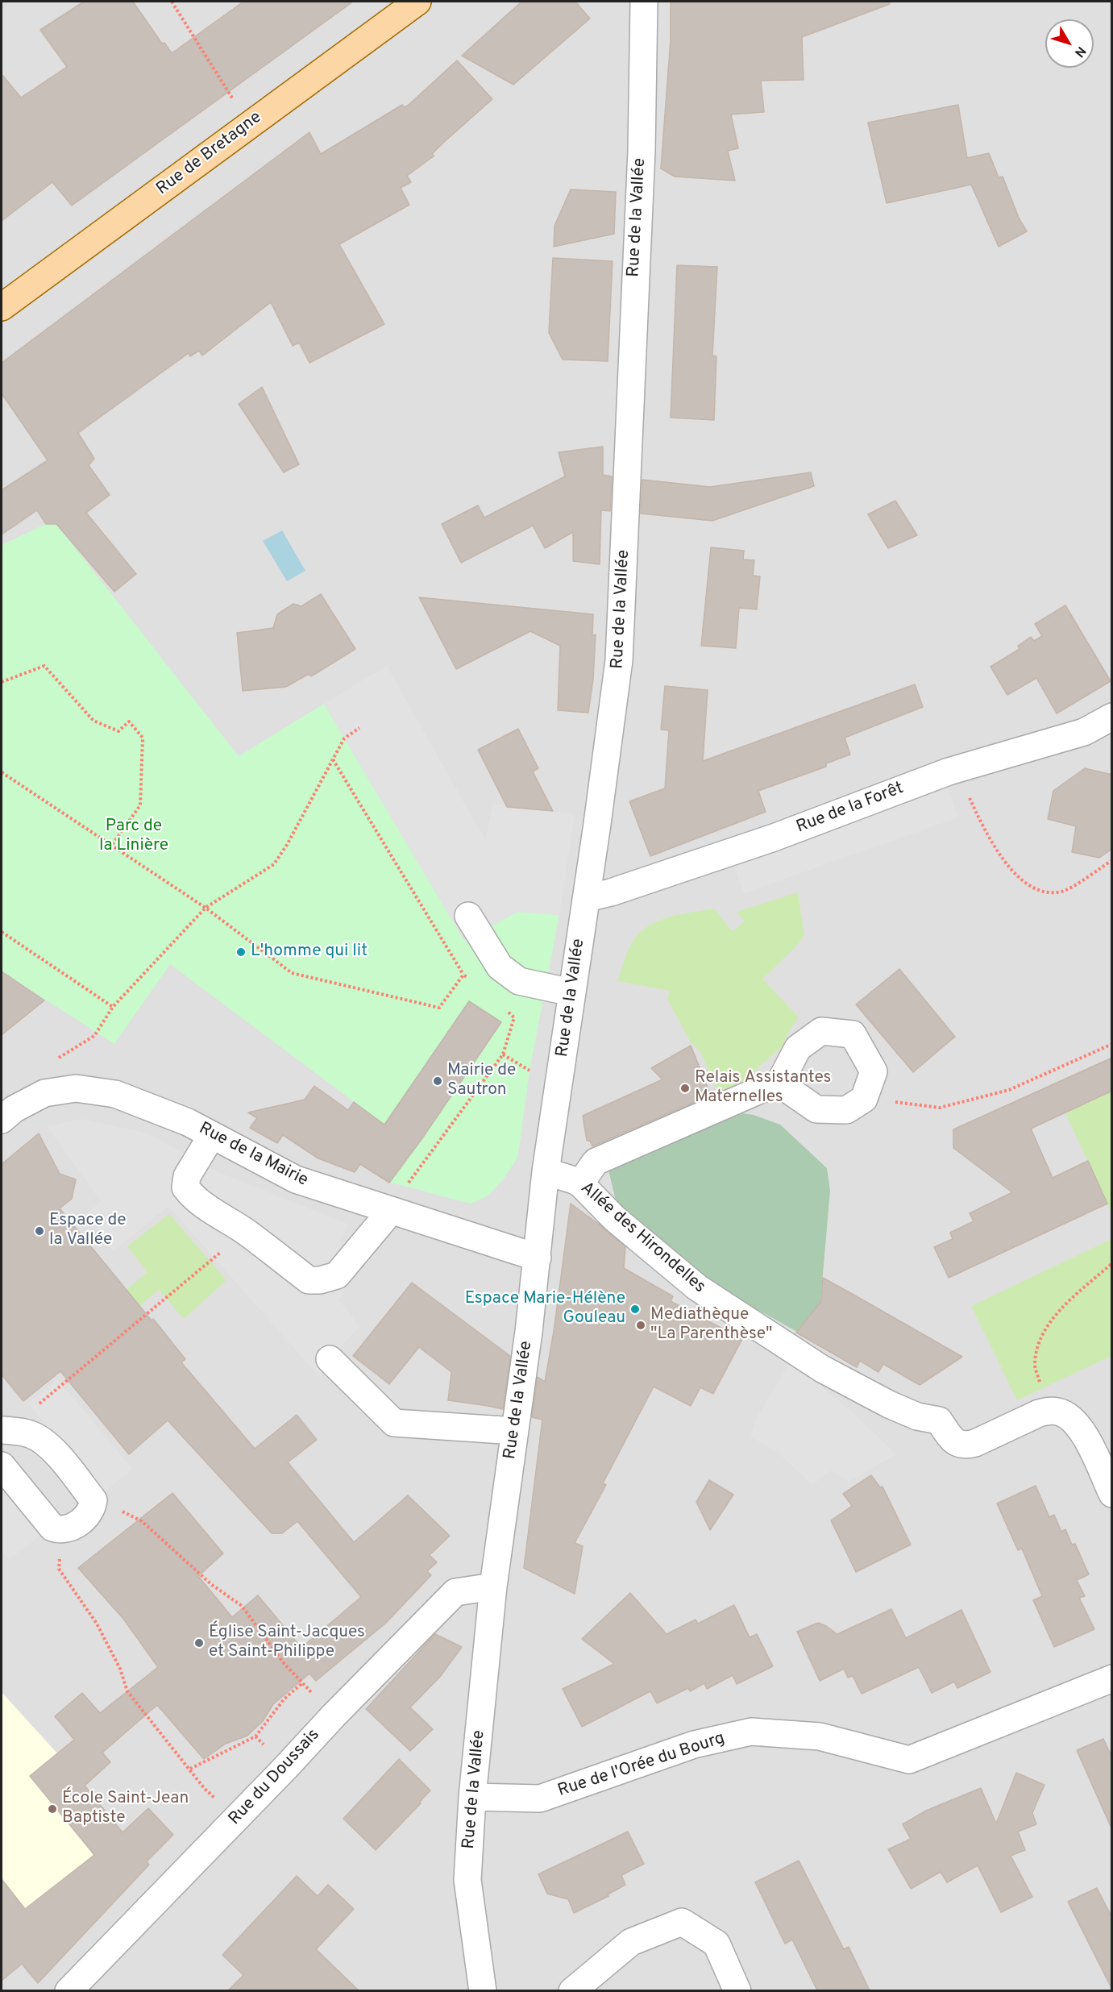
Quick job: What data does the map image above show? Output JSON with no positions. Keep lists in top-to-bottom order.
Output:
{
  "streets": {
    "main road": ["Rue de Bretagne"],
    "street": [
      "Rue de la Vallée",
      "Rue de la Forêt",
      "Rue de la Mairie",
      "Allée des Hirondelles",
      "Rue de l'Orée du Bourg",
      "Rue du Doussais"
    ]
  },
  "crossings": [
    ["Rue de la Vallée", "Rue de la Forêt"],
    ["Rue de la Vallée", "Rue de la Mairie"],
    ["Rue de la Vallée", "Allée des Hirondelles"],
    ["Rue de la Vallée", "Rue de l'Orée du Bourg"],
    ["Rue de la Vallée", "Rue du Doussais"]
  ],
  "parks": ["Parc de la Linière"],
  "places": [
    "L'homme qui lit",
    "Mairie de Sautron",
    "Relais Assistantes Maternelles",
    "Espace de la Vallée",
    "Espace Marie-Hélène Gouleau",
    "Mediathèque \"La Parenthèse\"",
    "Église Saint-Jacques et Saint-Philippe",
    "École Saint-Jean Baptiste"
  ],
  "north": "bottom right"
}
